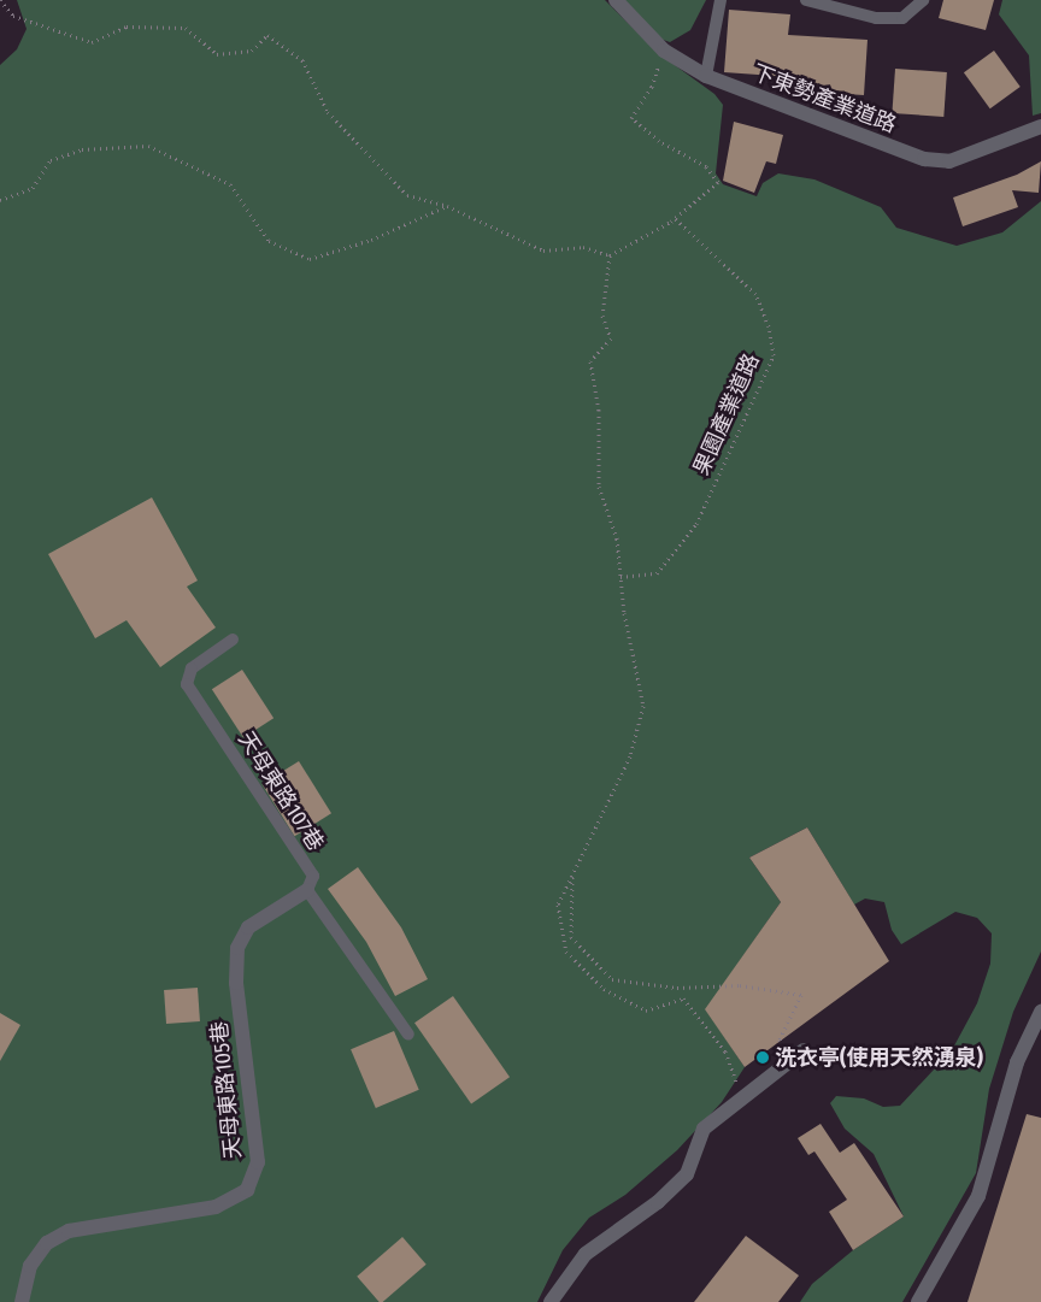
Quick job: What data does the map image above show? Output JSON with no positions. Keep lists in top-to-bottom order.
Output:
{
  "streets": {
    "street": ["下東勢產業道路", "天母東路105巷"],
    "lane": ["天母東路107巷"],
    "path": ["果園產業道路"]
  },
  "crossings": [
    ["天母東路107巷", "天母東路105巷"]
  ],
  "places": ["洗衣亭(使用天然湧泉)"]
}
